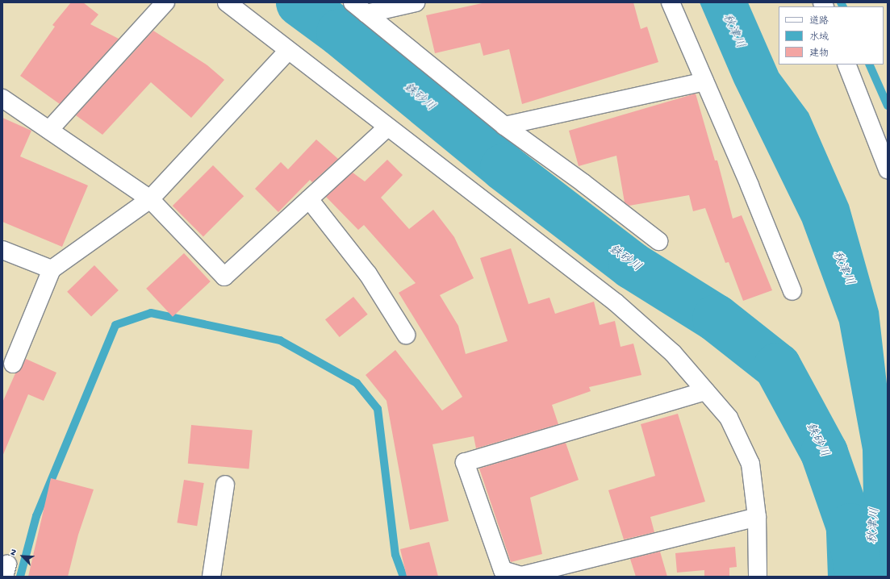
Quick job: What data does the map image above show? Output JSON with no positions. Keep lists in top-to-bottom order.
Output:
{
  "water": ["秋津川", "鉄砂川"],
  "legend": ["道路", "水域", "建物"],
  "north": "top left"
}
